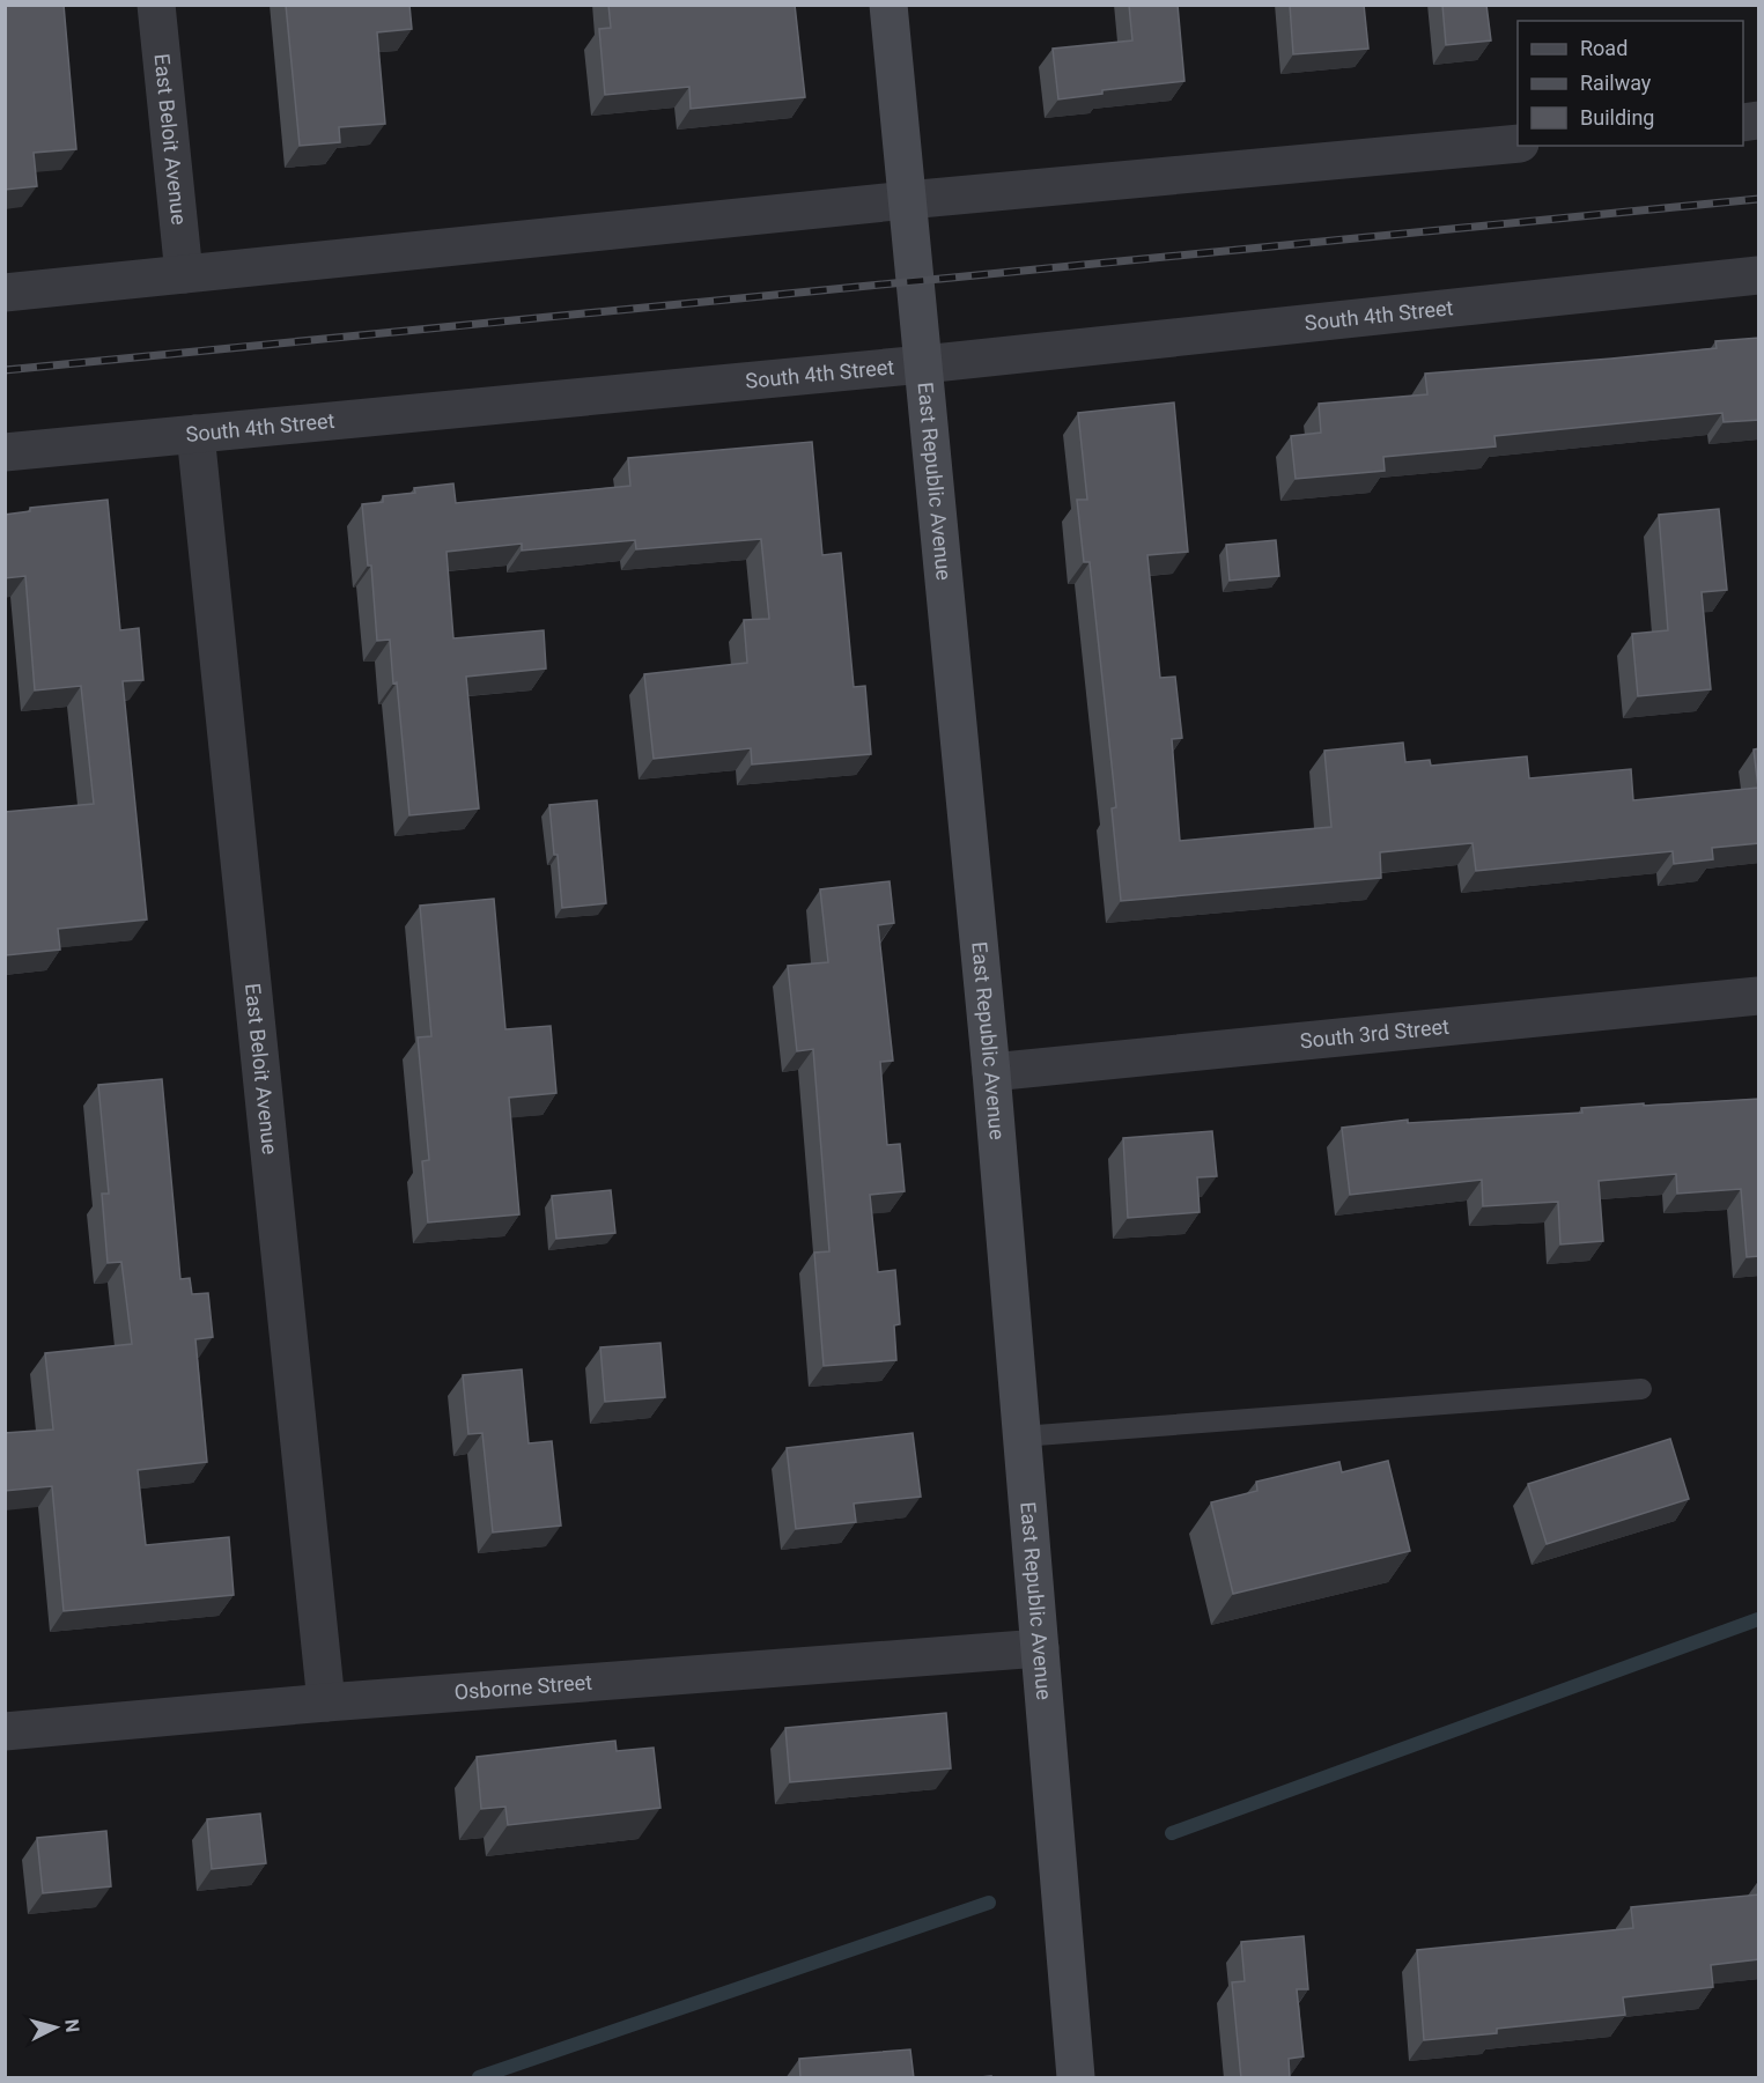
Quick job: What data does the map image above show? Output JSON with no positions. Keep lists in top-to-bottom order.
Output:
{
  "streets": {
    "street": [
      "East Beloit Avenue",
      "South 4th Street",
      "East Republic Avenue",
      "South 3rd Street",
      "Osborne Street"
    ]
  },
  "crossings": [
    ["East Beloit Avenue", "South 4th Street"],
    ["East Beloit Avenue", "Osborne Street"],
    ["South 4th Street", "East Republic Avenue"],
    ["East Republic Avenue", "South 3rd Street"],
    ["East Republic Avenue", "Osborne Street"]
  ],
  "legend": ["Road", "Railway", "Building"],
  "north": "right"
}
